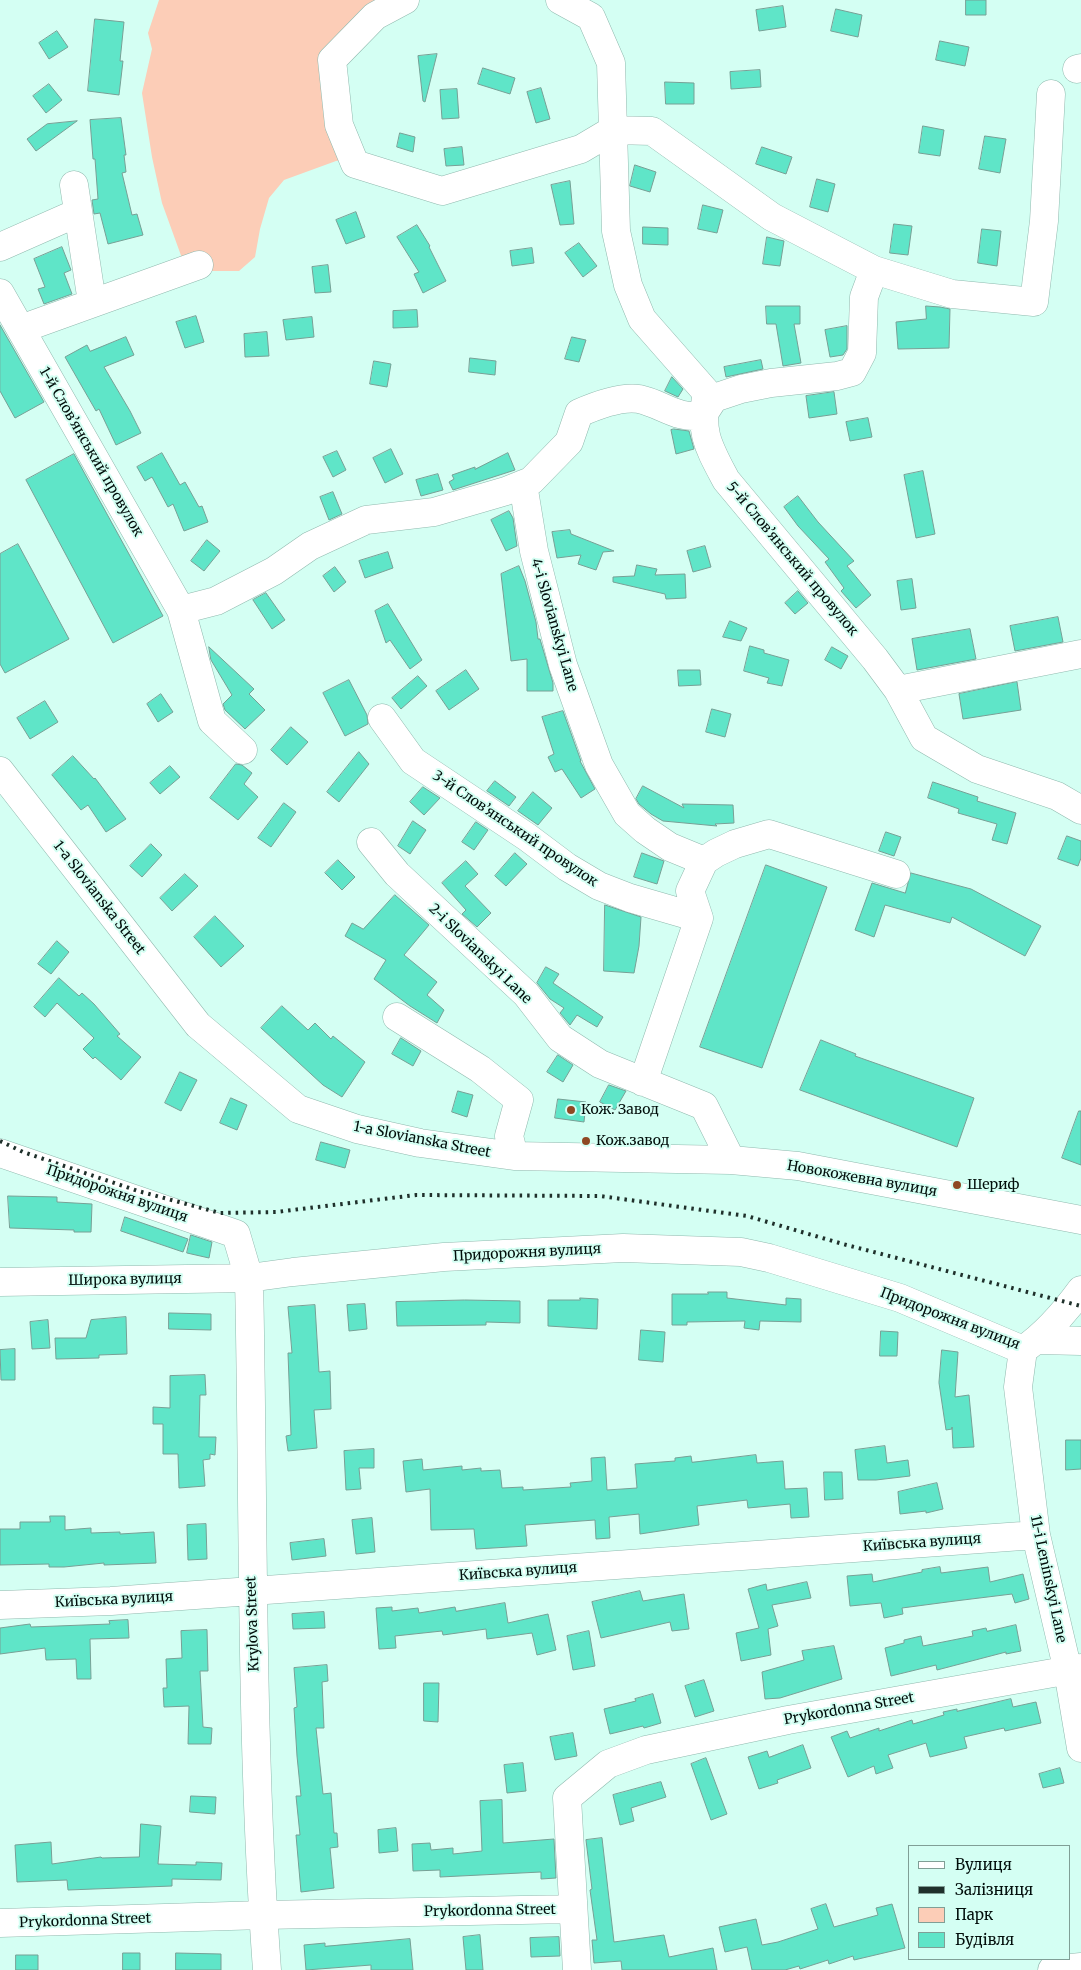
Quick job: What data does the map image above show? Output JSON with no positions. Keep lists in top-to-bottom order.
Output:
{
  "streets": {
    "street": [
      "1-й Слов’янський провулок",
      "5-й Слов’янський провулок",
      "4-i Slovianskyi Lane",
      "3-й Слов’янський провулок",
      "1-a Slovianska Street",
      "2-i Slovianskyi Lane",
      "Новокожевна вулиця",
      "Придорожня вулиця",
      "Широка вулиця",
      "Київська вулиця",
      "11-i Leninskyi Lane",
      "Krylova Street",
      "Prykordonna Street"
    ]
  },
  "crossings": [
    ["1-a Slovianska Street", "2-i Slovianskyi Lane"],
    ["1-a Slovianska Street", "Новокожевна вулиця"],
    ["2-i Slovianskyi Lane", "Новокожевна вулиця"],
    ["Придорожня вулиця", "Широка вулиця"],
    ["Придорожня вулиця", "11-i Leninskyi Lane"],
    ["Придорожня вулиця", "Krylova Street"],
    ["Широка вулиця", "Krylova Street"],
    ["Київська вулиця", "11-i Leninskyi Lane"],
    ["Київська вулиця", "Krylova Street"],
    ["11-i Leninskyi Lane", "Prykordonna Street"],
    ["Krylova Street", "Prykordonna Street"]
  ],
  "places": ["Кож. Завод", "Кож.завод", "Шериф"],
  "legend": [
    "Вулиця",
    "Залізниця",
    "Парк",
    "Будівля"
  ]
}
